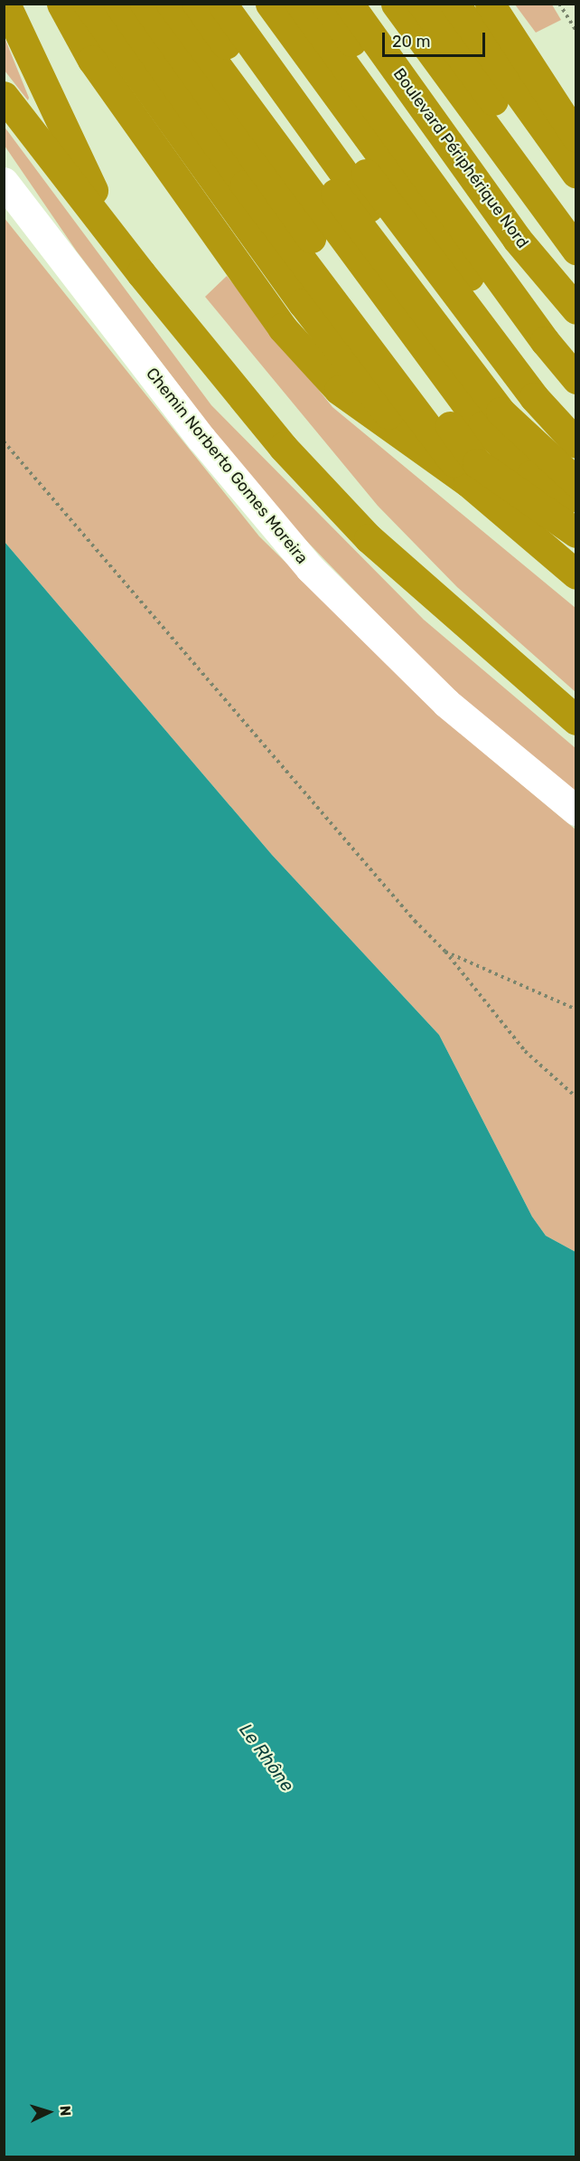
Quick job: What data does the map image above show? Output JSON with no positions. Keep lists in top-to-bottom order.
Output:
{
  "streets": {
    "highway": ["Boulevard Périphérique Nord"],
    "main road": ["Chemin Norberto Gomes Moreira"]
  },
  "water": ["Le Rhône"],
  "scale_bar": "20 m",
  "north": "right"
}
